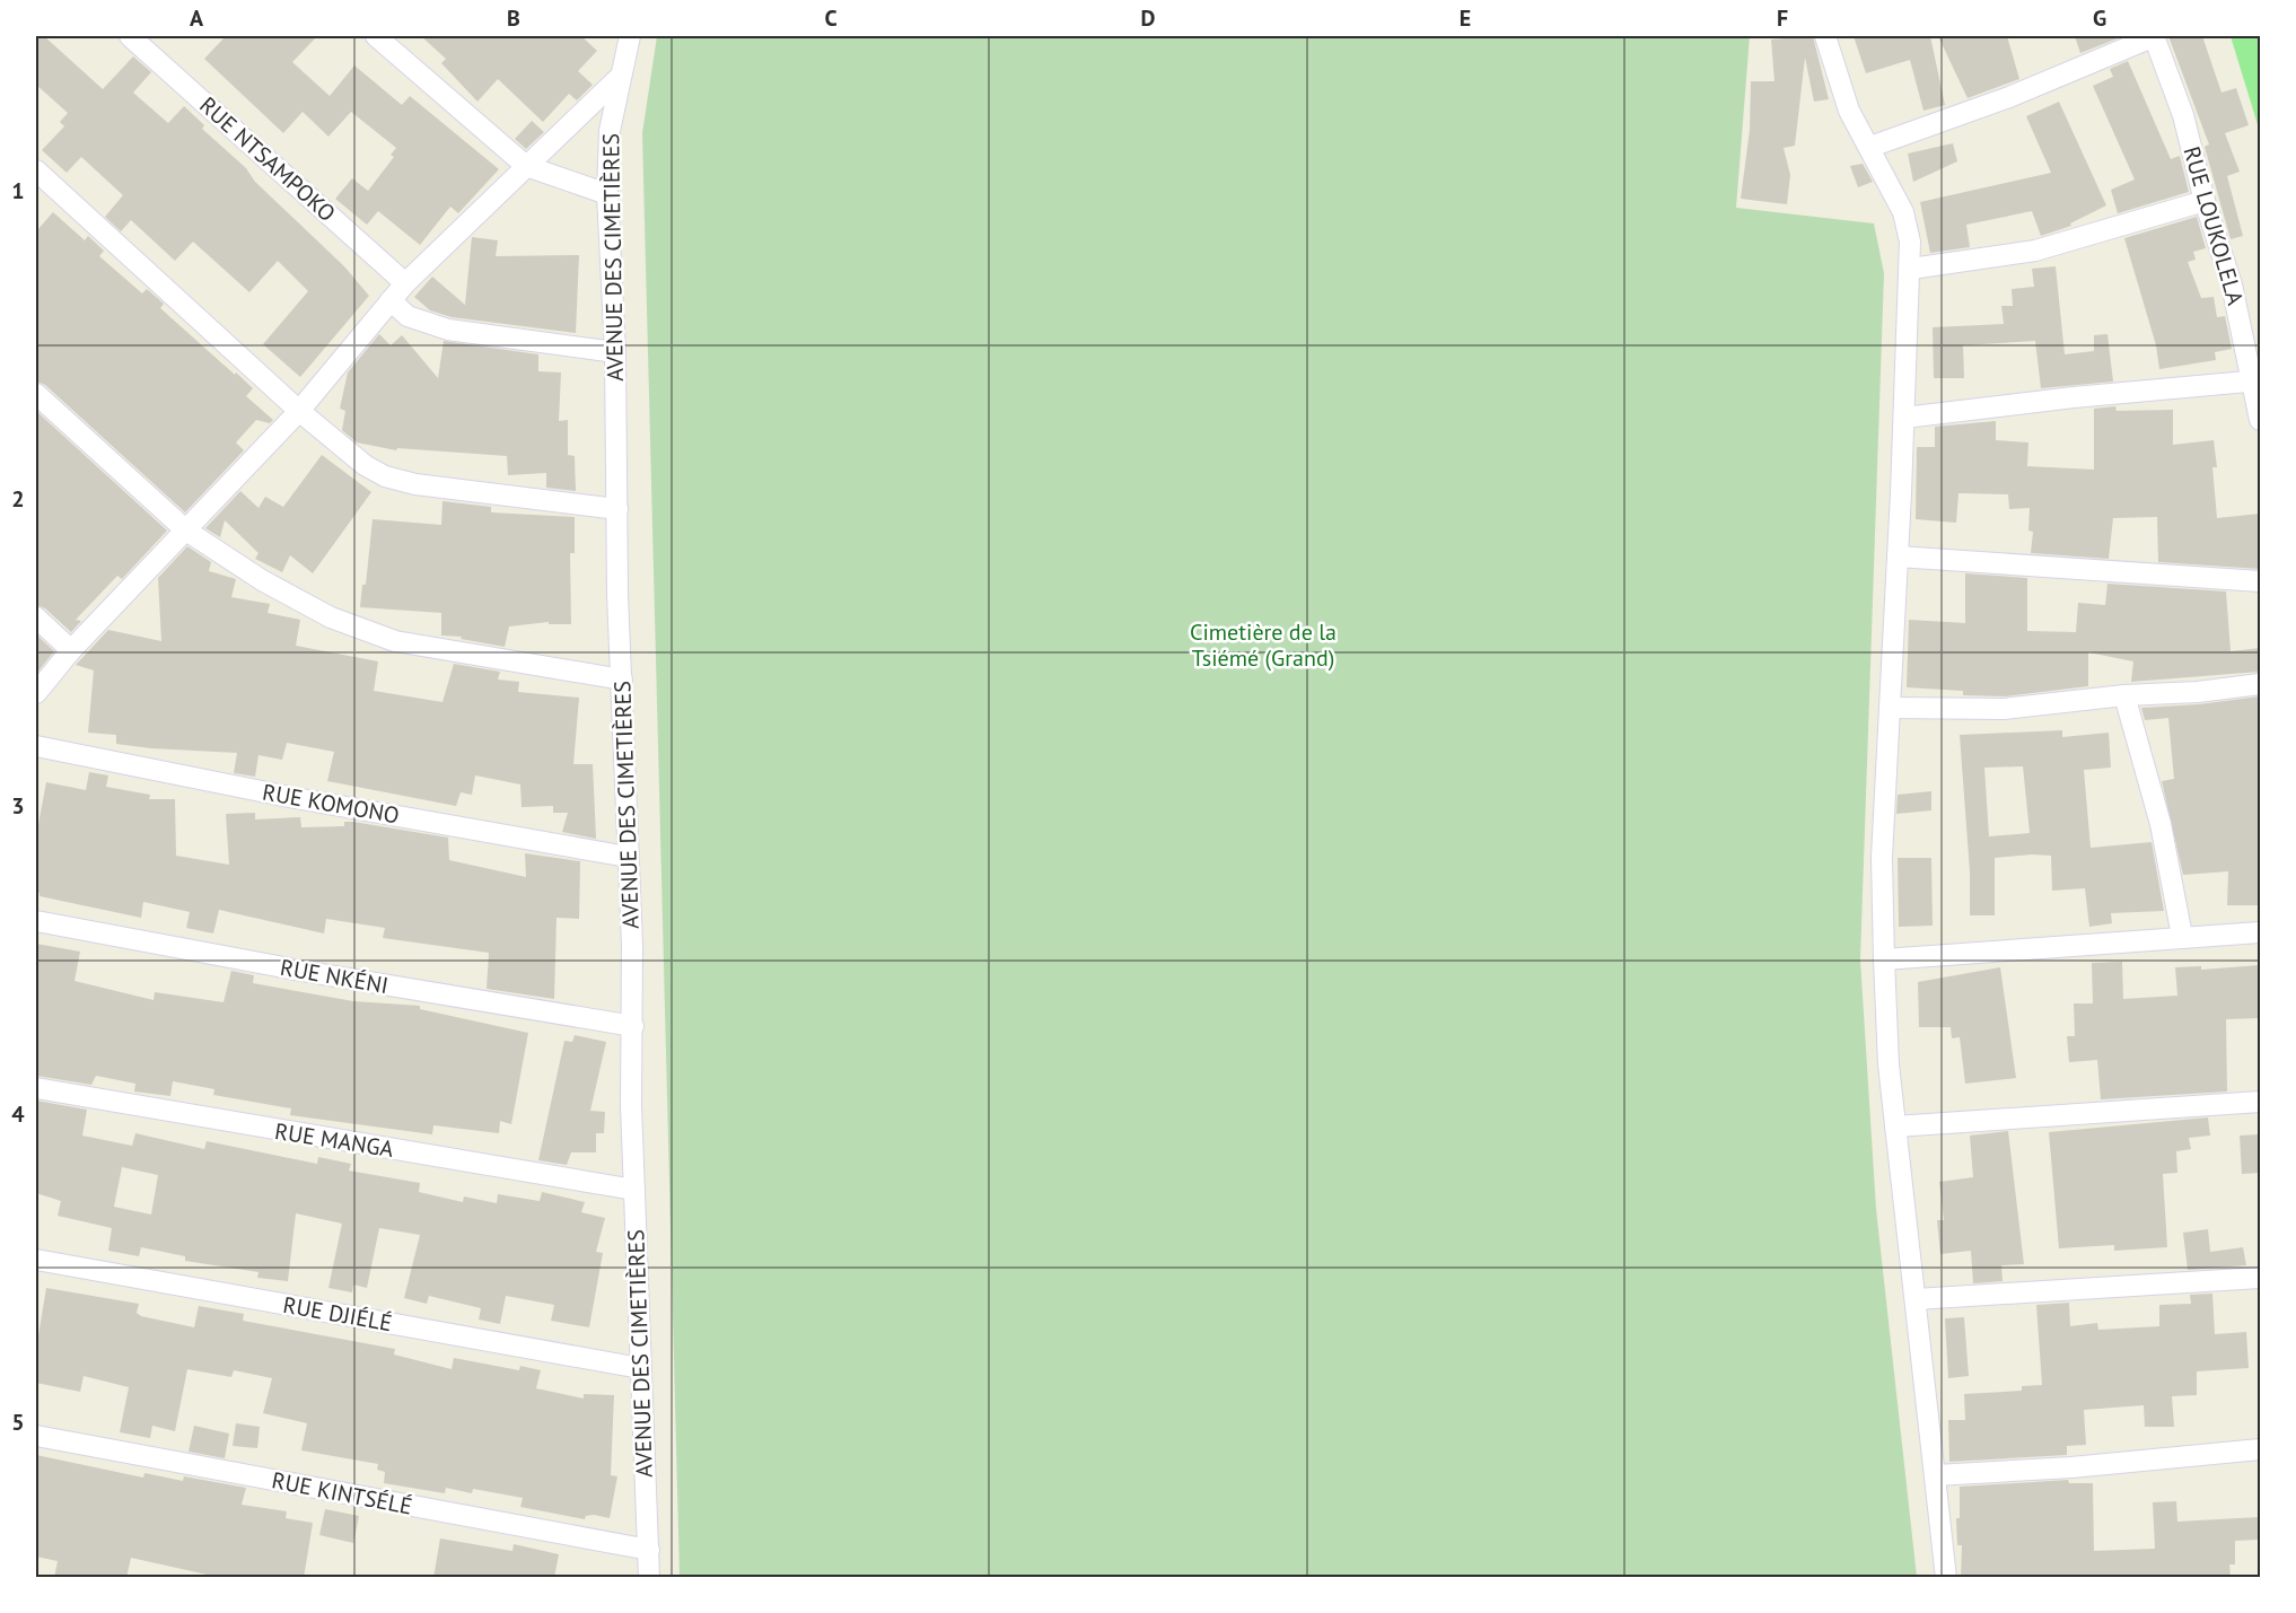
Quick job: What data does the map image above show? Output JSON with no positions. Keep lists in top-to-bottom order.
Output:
{
  "streets": {
    "street": [
      "RUE NTSAMPOKO",
      "RUE LOUKOLELA",
      "AVENUE DES CIMETIÈRES",
      "RUE KOMONO",
      "RUE NKÉNI",
      "RUE MANGA",
      "RUE DJIÉLÉ",
      "RUE KINTSÉLÉ"
    ]
  },
  "crossings": [
    ["AVENUE DES CIMETIÈRES", "RUE KOMONO"],
    ["AVENUE DES CIMETIÈRES", "RUE NKÉNI"],
    ["AVENUE DES CIMETIÈRES", "RUE MANGA"],
    ["AVENUE DES CIMETIÈRES", "RUE DJIÉLÉ"],
    ["AVENUE DES CIMETIÈRES", "RUE KINTSÉLÉ"]
  ],
  "parks": ["Cimetière de la Tsiémé (Grand)"],
  "grid": {
    "columns": [
      "A",
      "B",
      "C",
      "D",
      "E",
      "F",
      "G"
    ],
    "rows": [
      "1",
      "2",
      "3",
      "4",
      "5"
    ]
  }
}
